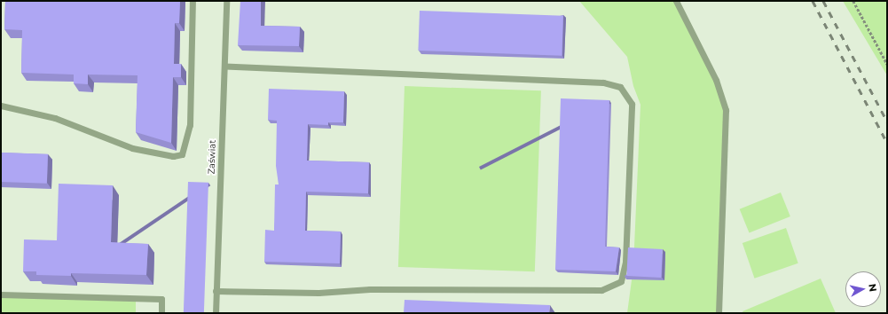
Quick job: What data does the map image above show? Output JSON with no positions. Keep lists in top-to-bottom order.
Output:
{
  "streets": {
    "lane": ["Zaświat"]
  },
  "north": "right"
}
